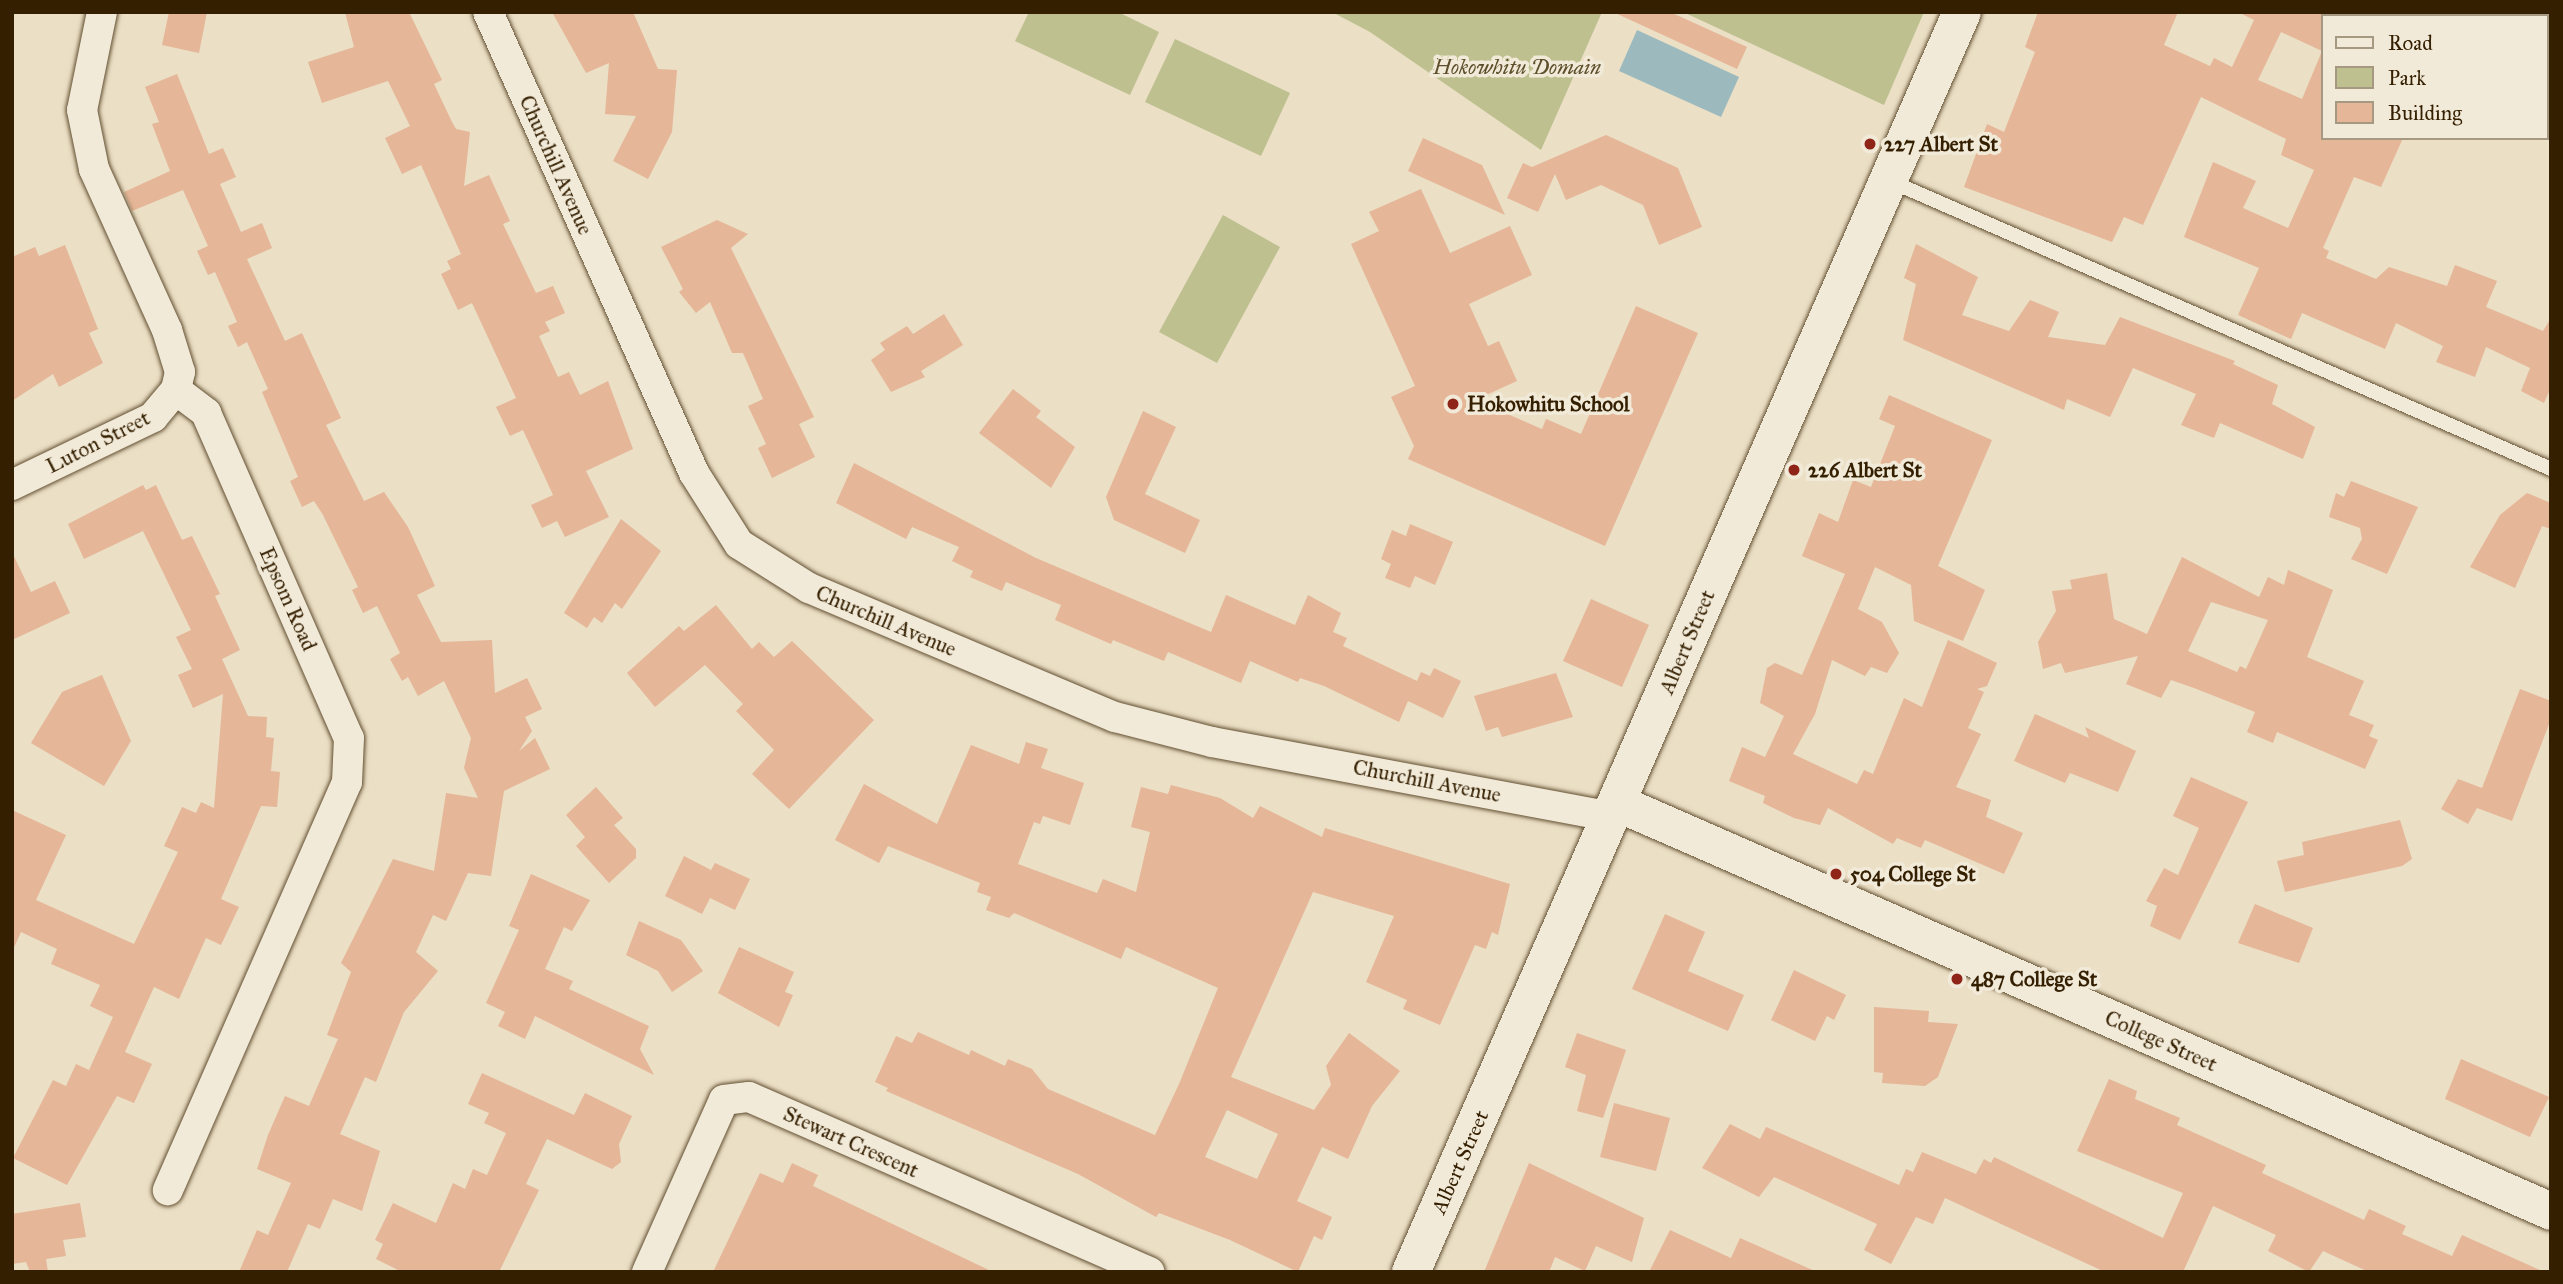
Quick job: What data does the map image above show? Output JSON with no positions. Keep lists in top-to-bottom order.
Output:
{
  "streets": {
    "main road": ["Albert Street"],
    "street": [
      "Churchill Avenue",
      "Luton Street",
      "Epsom Road",
      "College Street",
      "Stewart Crescent"
    ]
  },
  "crossings": [
    ["Churchill Avenue", "Albert Street"],
    ["Churchill Avenue", "College Street"],
    ["Luton Street", "Epsom Road"],
    ["Albert Street", "College Street"]
  ],
  "parks": ["Hokowhitu Domain"],
  "places": [
    "227 Albert St",
    "Hokowhitu School",
    "226 Albert St",
    "504 College St",
    "487 College St"
  ],
  "legend": ["Road", "Park", "Building"]
}
